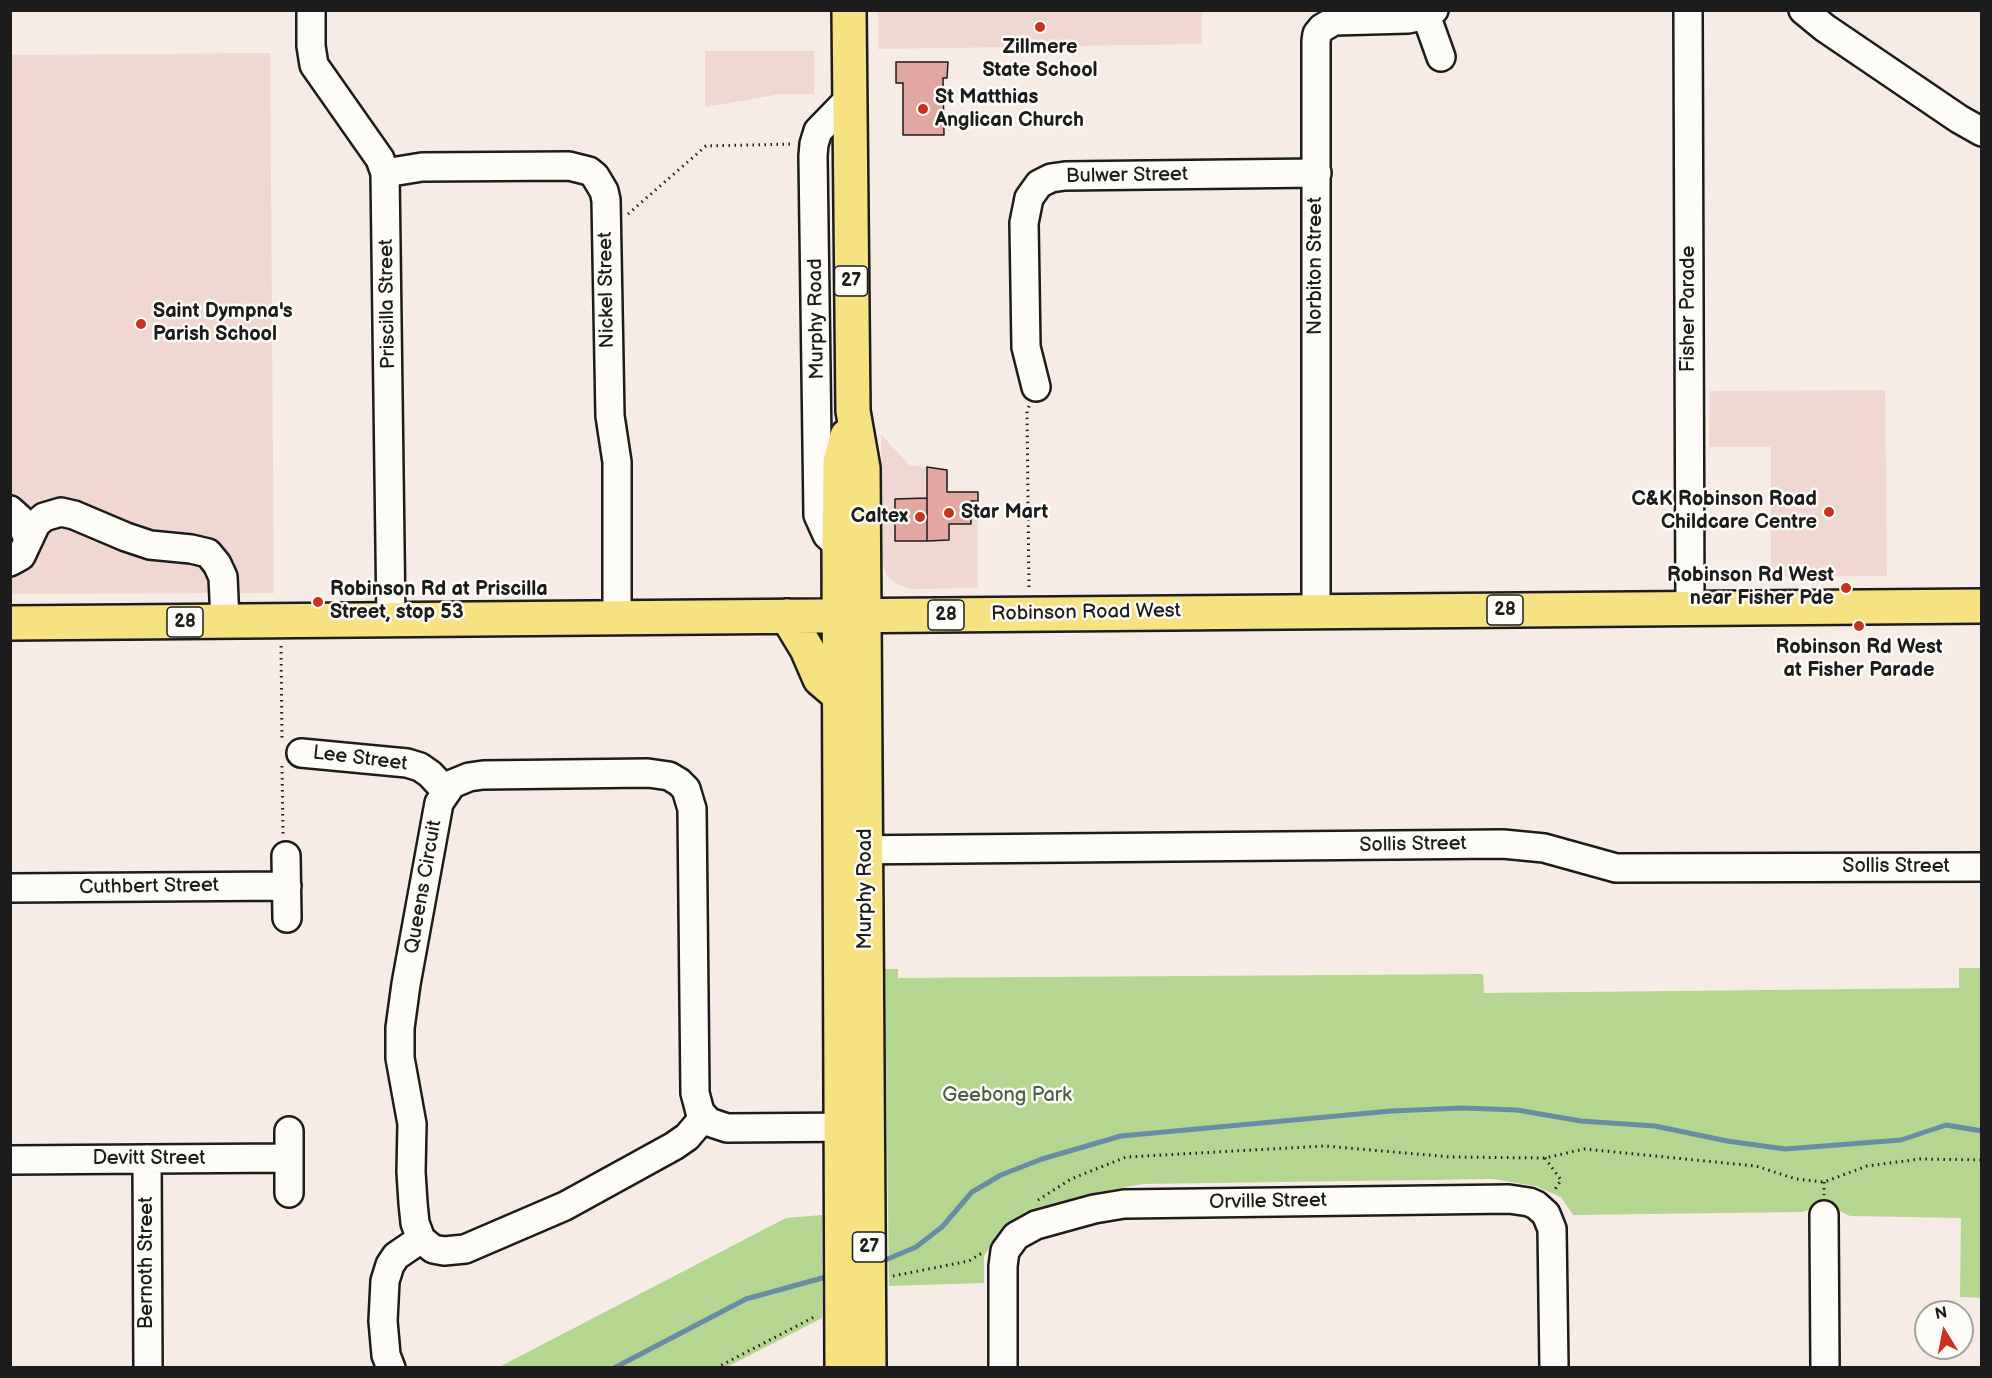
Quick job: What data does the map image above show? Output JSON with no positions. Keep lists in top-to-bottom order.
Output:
{
  "streets": {
    "main road": [
      "27",
      "Murphy Road",
      "28",
      "Robinson Road West"
    ],
    "street": [
      "Bulwer Street",
      "Norbiton Street",
      "Nickel Street",
      "Priscilla Street",
      "Fisher Parade",
      "Lee Street",
      "Sollis Street",
      "Cuthbert Street",
      "Queens Circuit",
      "Devitt Street",
      "Orville Street",
      "Bernoth Street"
    ]
  },
  "crossings": [
    ["Bulwer Street", "Norbiton Street"],
    ["Norbiton Street", "Robinson Road West"],
    ["Nickel Street", "Priscilla Street"],
    ["Nickel Street", "Robinson Road West"],
    ["Priscilla Street", "Robinson Road West"],
    ["Fisher Parade", "Robinson Road West"],
    ["Murphy Road", "Robinson Road West"],
    ["Murphy Road", "Sollis Street"],
    ["Lee Street", "Queens Circuit"],
    ["Devitt Street", "Bernoth Street"]
  ],
  "parks": ["Geebong Park"],
  "places": [
    "Zillmere State School",
    "St Matthias Anglican Church",
    "Saint Dympna's Parish School",
    "C&K Robinson Road Childcare Centre",
    "Star Mart",
    "Caltex",
    "Robinson Rd West near Fisher Pde",
    "Robinson Rd at Priscilla Street, stop 53",
    "Robinson Rd West at Fisher Parade"
  ],
  "north": "top"
}
